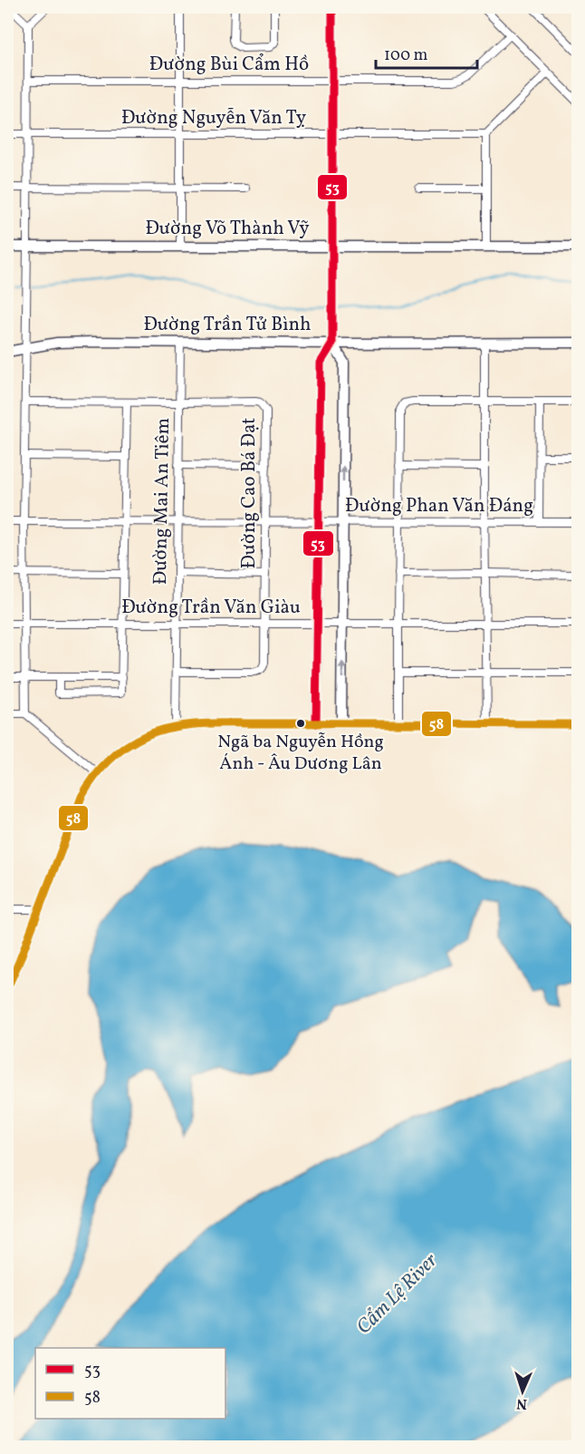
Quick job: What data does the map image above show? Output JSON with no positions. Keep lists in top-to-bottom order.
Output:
{
  "streets": {
    "street": [
      "Đường Bùi Cẩm Hồ",
      "Đường Nguyễn Văn Tỵ",
      "Đường Võ Thành Vỹ",
      "Đường Trần Tử Bình",
      "Đường Cao Bá Đạt",
      "Đường Mai An Tiêm",
      "Đường Phan Văn Đáng",
      "Đường Trần Văn Giàu"
    ]
  },
  "crossings": [
    ["Đường Trần Tử Bình", "Đường Mai An Tiêm"],
    ["Đường Cao Bá Đạt", "Đường Mai An Tiêm"],
    ["Đường Cao Bá Đạt", "Đường Phan Văn Đáng"],
    ["Đường Cao Bá Đạt", "Đường Trần Văn Giàu"],
    ["Đường Mai An Tiêm", "Đường Phan Văn Đáng"],
    ["Đường Mai An Tiêm", "Đường Trần Văn Giàu"]
  ],
  "water": ["Cẩm Lệ River"],
  "places": ["Ngã ba Nguyễn Hồng Ánh - Âu Dương Lân"],
  "lines": ["transit line 53", "transit line 58"],
  "legend": ["53", "58"],
  "scale_bar": "100 m",
  "north": "bottom"
}
